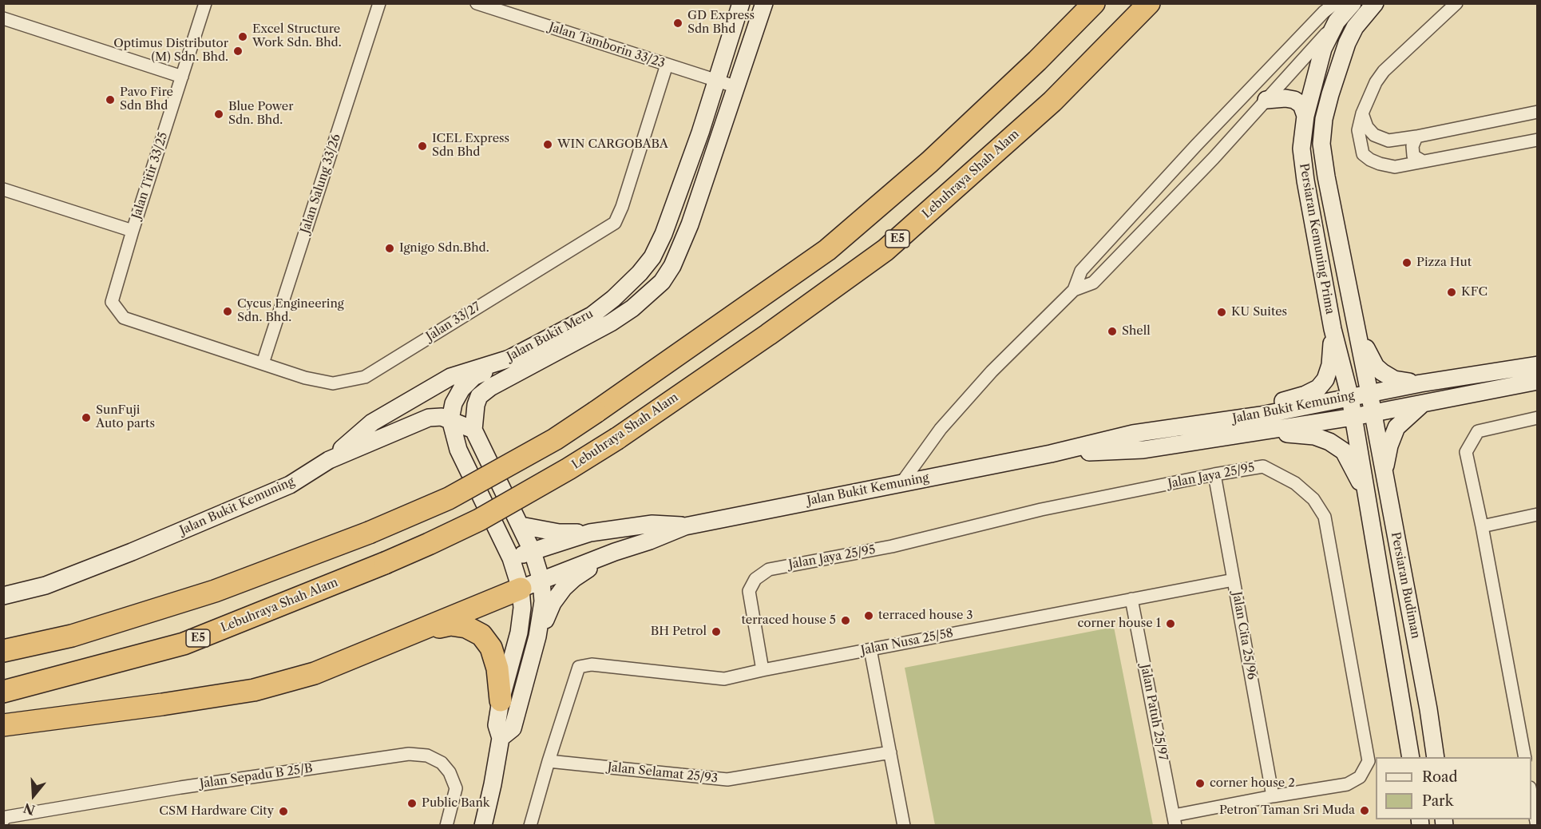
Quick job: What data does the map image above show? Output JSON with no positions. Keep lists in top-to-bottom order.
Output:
{
  "streets": {
    "highway": ["Lebuhraya Shah Alam", "E5"],
    "main road": [
      "Persiaran Kemuning Prima",
      "Jalan Bukit Meru",
      "Jalan Bukit Kemuning",
      "Persiaran Budiman"
    ],
    "street": [
      "Jalan Tamborin 33/23",
      "Jalan Titir 33/25",
      "Jalan Salung 33/26",
      "Jalan 33/27",
      "Jalan Jaya 25/95",
      "Jalan Cita 25/96",
      "Jalan Nusa 25/58",
      "Jalan Patuh 25/97",
      "Jalan Selamat 25/93",
      "Jalan Sepadu B 25/B"
    ]
  },
  "crossings": [
    ["Jalan Tamborin 33/23", "Jalan 33/27"],
    ["Jalan Tamborin 33/23", "Jalan Bukit Meru"],
    ["Jalan Titir 33/25", "Jalan 33/27"],
    ["Jalan Salung 33/26", "Jalan 33/27"],
    ["Persiaran Kemuning Prima", "Jalan Bukit Kemuning"],
    ["Persiaran Kemuning Prima", "Persiaran Budiman"],
    ["Jalan Bukit Meru", "Jalan Bukit Kemuning"],
    ["Jalan Bukit Kemuning", "Persiaran Budiman"],
    ["Jalan Jaya 25/95", "Jalan Cita 25/96"],
    ["Jalan Jaya 25/95", "Jalan Nusa 25/58"],
    ["Jalan Jaya 25/95", "Jalan Patuh 25/97"],
    ["Jalan Cita 25/96", "Jalan Nusa 25/58"],
    ["Jalan Nusa 25/58", "Jalan Patuh 25/97"],
    ["Jalan Nusa 25/58", "Jalan Selamat 25/93"]
  ],
  "places": [
    "GD Express Sdn Bhd",
    "Excel Structure Work Sdn. Bhd.",
    "Optimus Distributor (M) Sdn. Bhd.",
    "Pavo Fire Sdn Bhd",
    "Blue Power Sdn. Bhd.",
    "WIN CARGOBABA",
    "ICEL Express Sdn Bhd",
    "Ignigo Sdn.Bhd.",
    "Pizza Hut",
    "KFC",
    "Cycus Engineering Sdn. Bhd.",
    "KU Suites",
    "Shell",
    "SunFuji Auto parts",
    "terraced house 3",
    "terraced house 5",
    "corner house 1",
    "BH Petrol",
    "corner house 2",
    "Public Bank",
    "Petron Taman Sri Muda",
    "CSM Hardware City"
  ],
  "legend": ["Road", "Park"],
  "north": "bottom"
}
